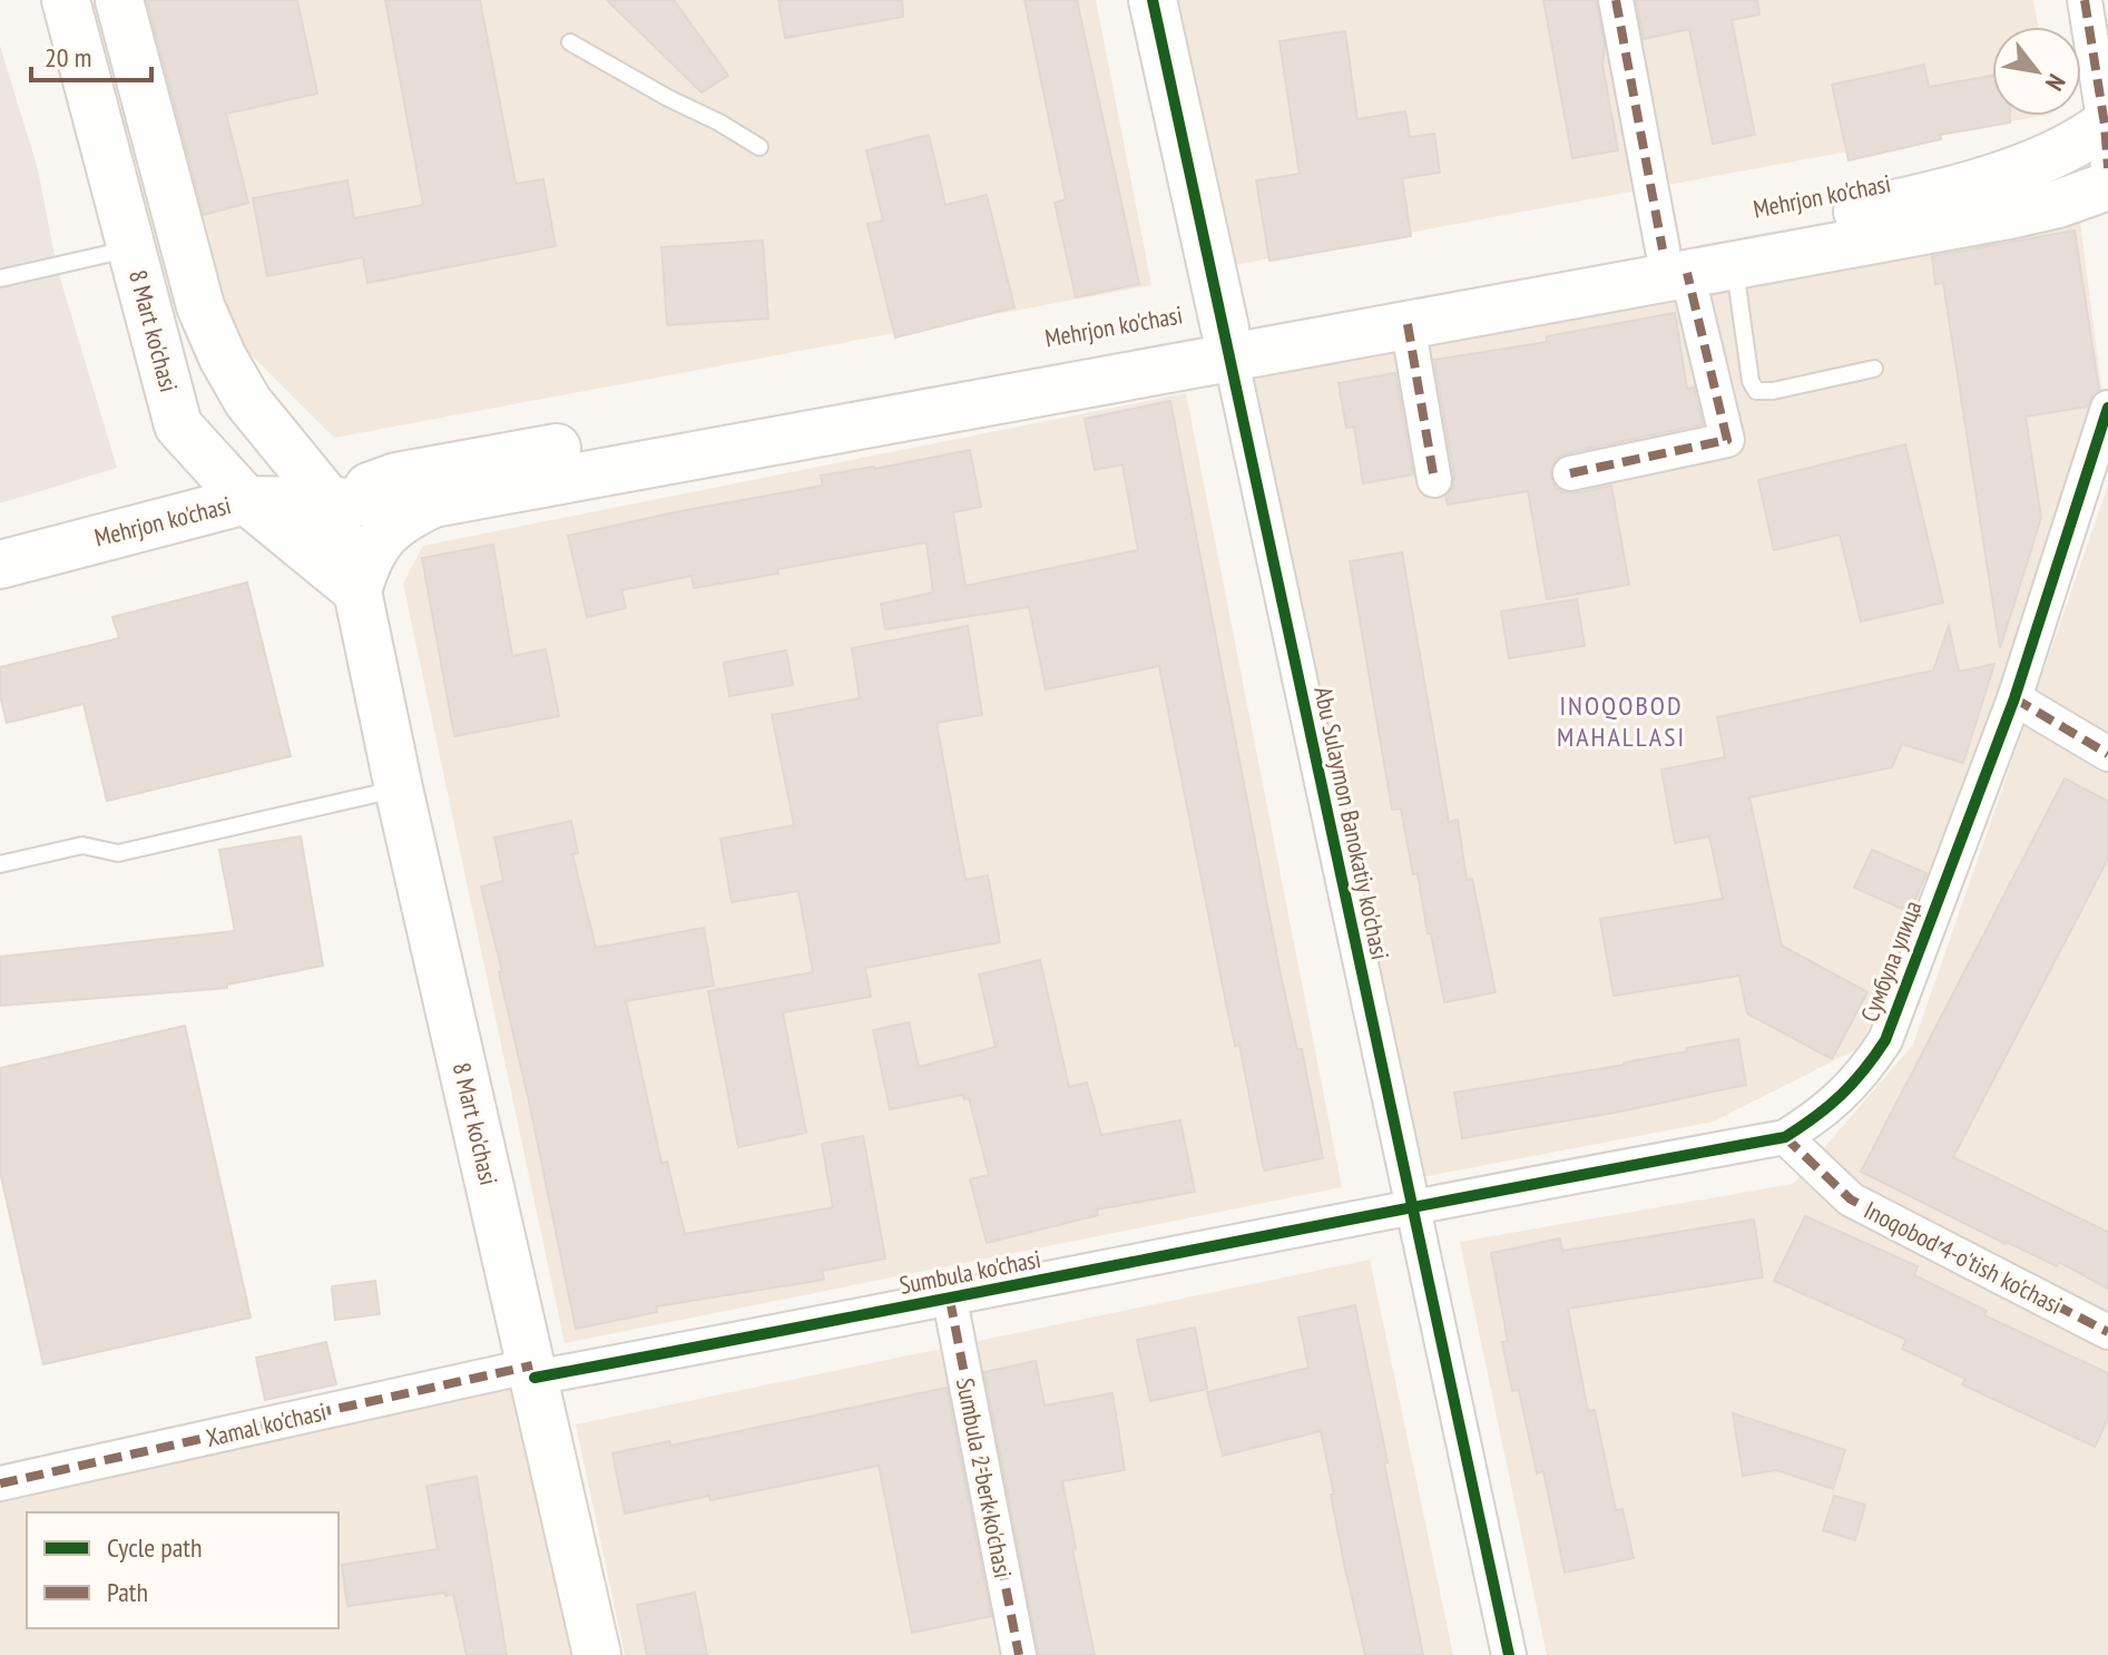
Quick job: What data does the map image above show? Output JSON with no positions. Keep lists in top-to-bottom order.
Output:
{
  "streets": {
    "main road": ["Mehrjon ko'chasi", "8 Mart ko'chasi", "Abu Sulaymon Banokatiy ko'chasi"],
    "street": [
      "Сумбула улица",
      "Inoqobod 4-o'tish ko'chasi",
      "Sumbula ko'chasi",
      "Xamal ko'chasi",
      "Sumbula 2-berk ko'chasi"
    ]
  },
  "crossings": [
    ["Mehrjon ko'chasi", "8 Mart ko'chasi"],
    ["Mehrjon ko'chasi", "Abu Sulaymon Banokatiy ko'chasi"],
    ["8 Mart ko'chasi", "Sumbula ko'chasi"],
    ["8 Mart ko'chasi", "Xamal ko'chasi"],
    ["Abu Sulaymon Banokatiy ko'chasi", "Сумбула улица"],
    ["Abu Sulaymon Banokatiy ko'chasi", "Sumbula ko'chasi"],
    ["Сумбула улица", "Inoqobod 4-o'tish ko'chasi"],
    ["Сумбула улица", "Sumbula ko'chasi"],
    ["Sumbula ko'chasi", "Xamal ko'chasi"],
    ["Sumbula ko'chasi", "Sumbula 2-berk ko'chasi"]
  ],
  "districts": ["INOQOBOD MAHALLASI"],
  "legend": ["Cycle path", "Path"],
  "scale_bar": "20 m",
  "north": "bottom right"
}
